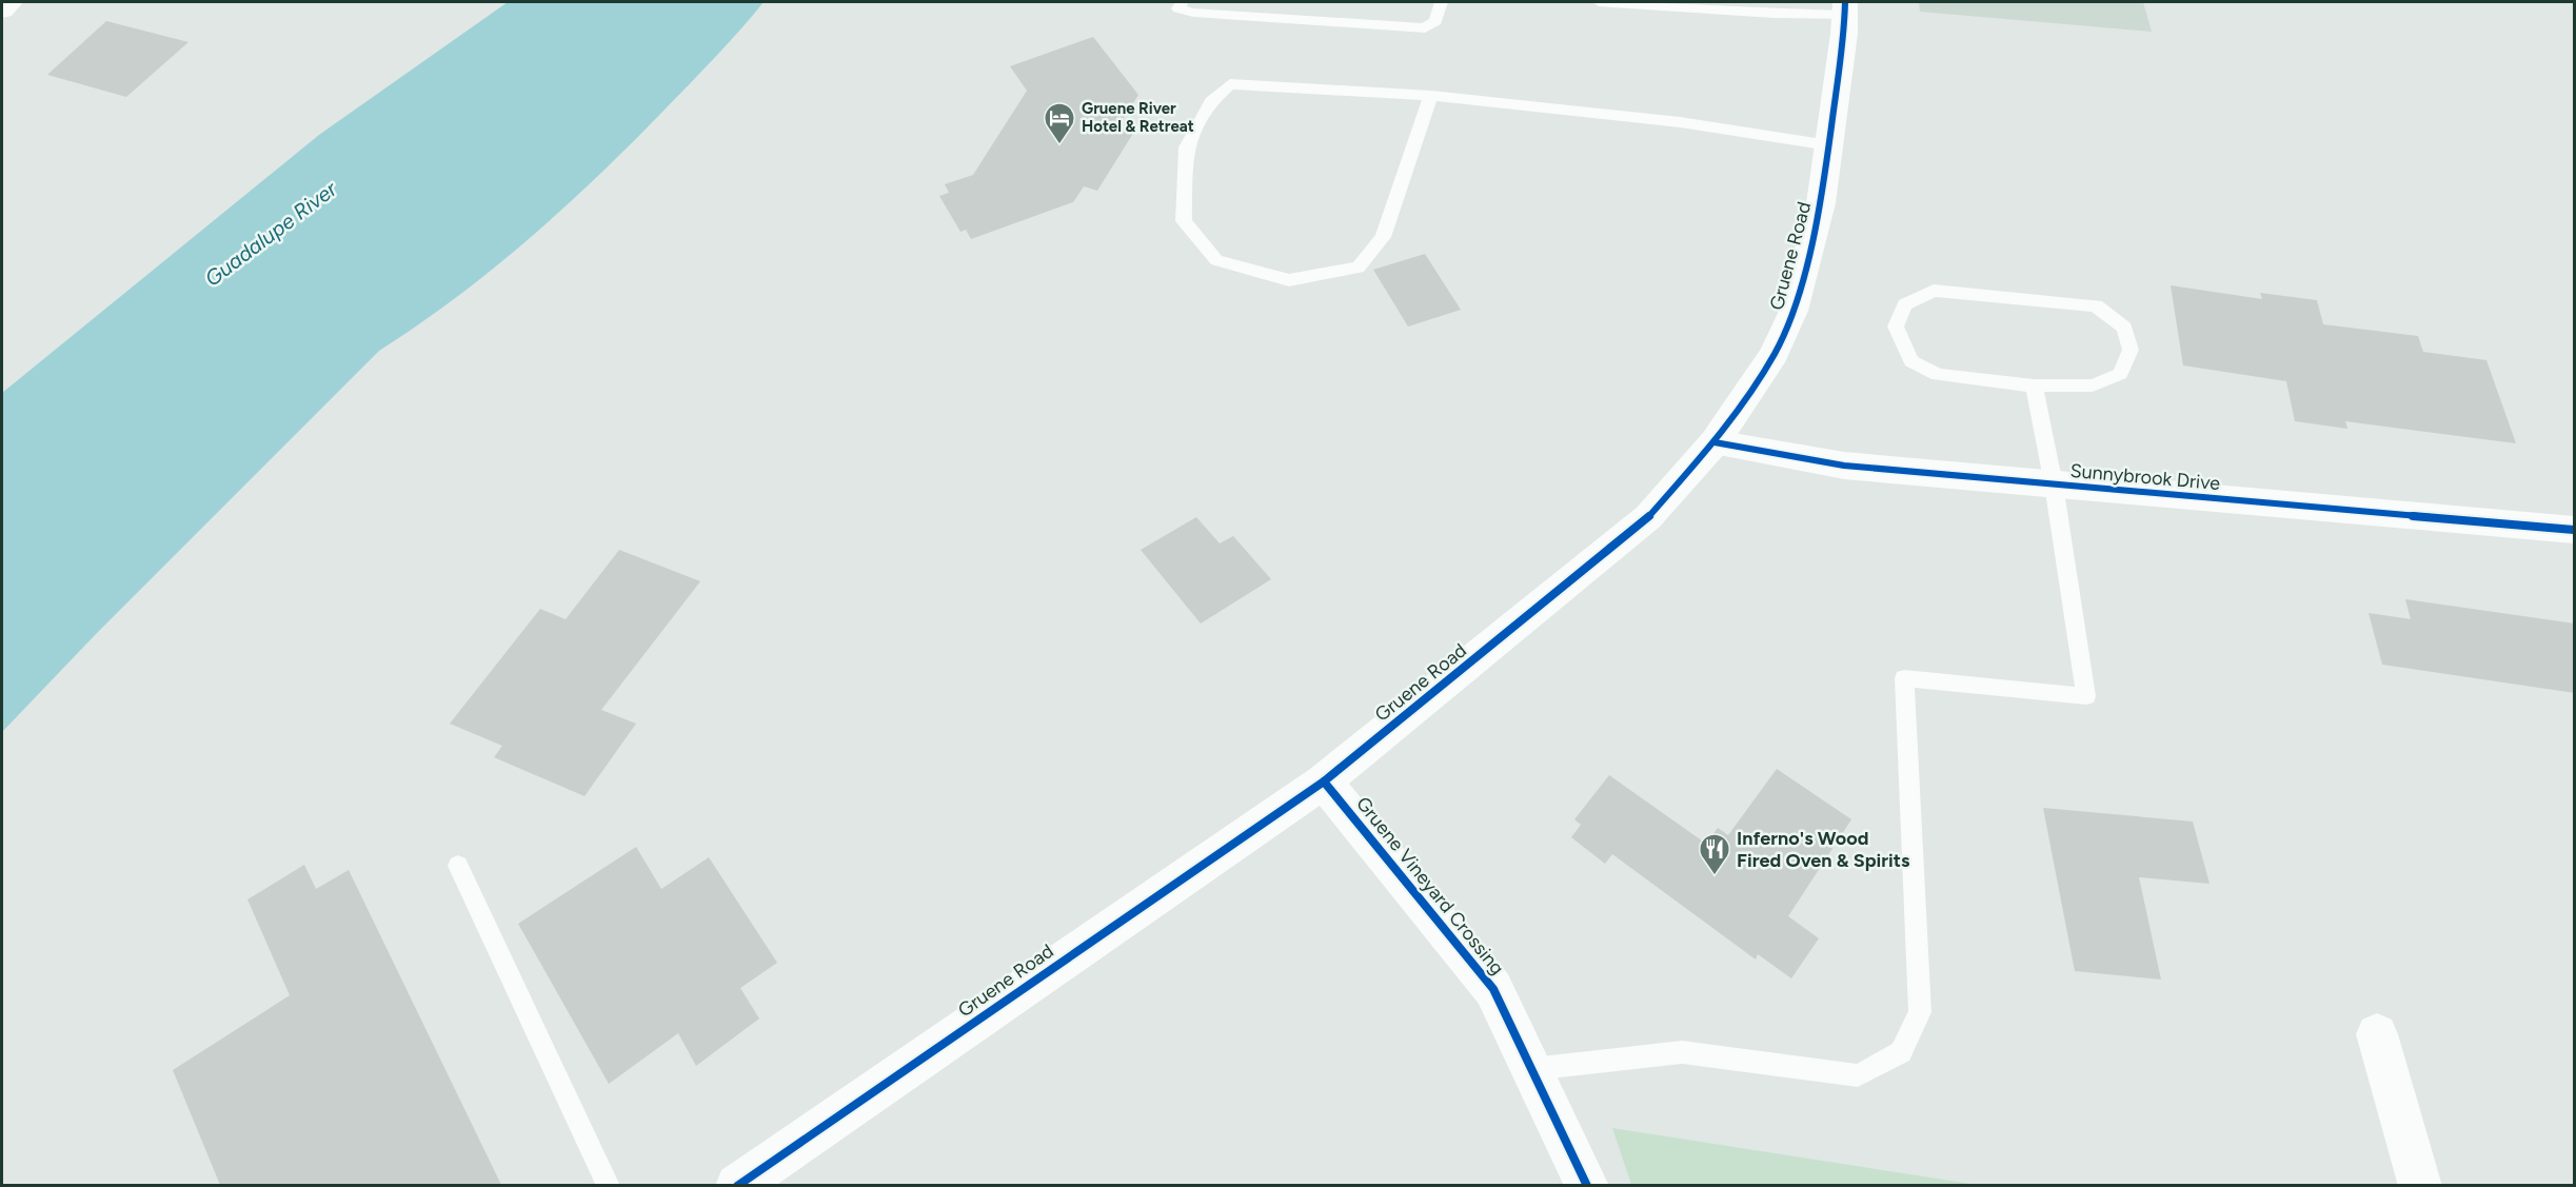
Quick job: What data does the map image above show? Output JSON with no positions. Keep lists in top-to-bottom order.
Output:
{
  "streets": {
    "street": ["Gruene Road", "Sunnybrook Drive", "Gruene Vineyard Crossing"]
  },
  "crossings": [
    ["Gruene Road", "Sunnybrook Drive"],
    ["Gruene Road", "Gruene Vineyard Crossing"]
  ],
  "water": ["Guadalupe River"],
  "places": {
    "hotel": ["Gruene River Hotel & Retreat"],
    "restaurant": ["Inferno's Wood Fired Oven & Spirits"]
  }
}
